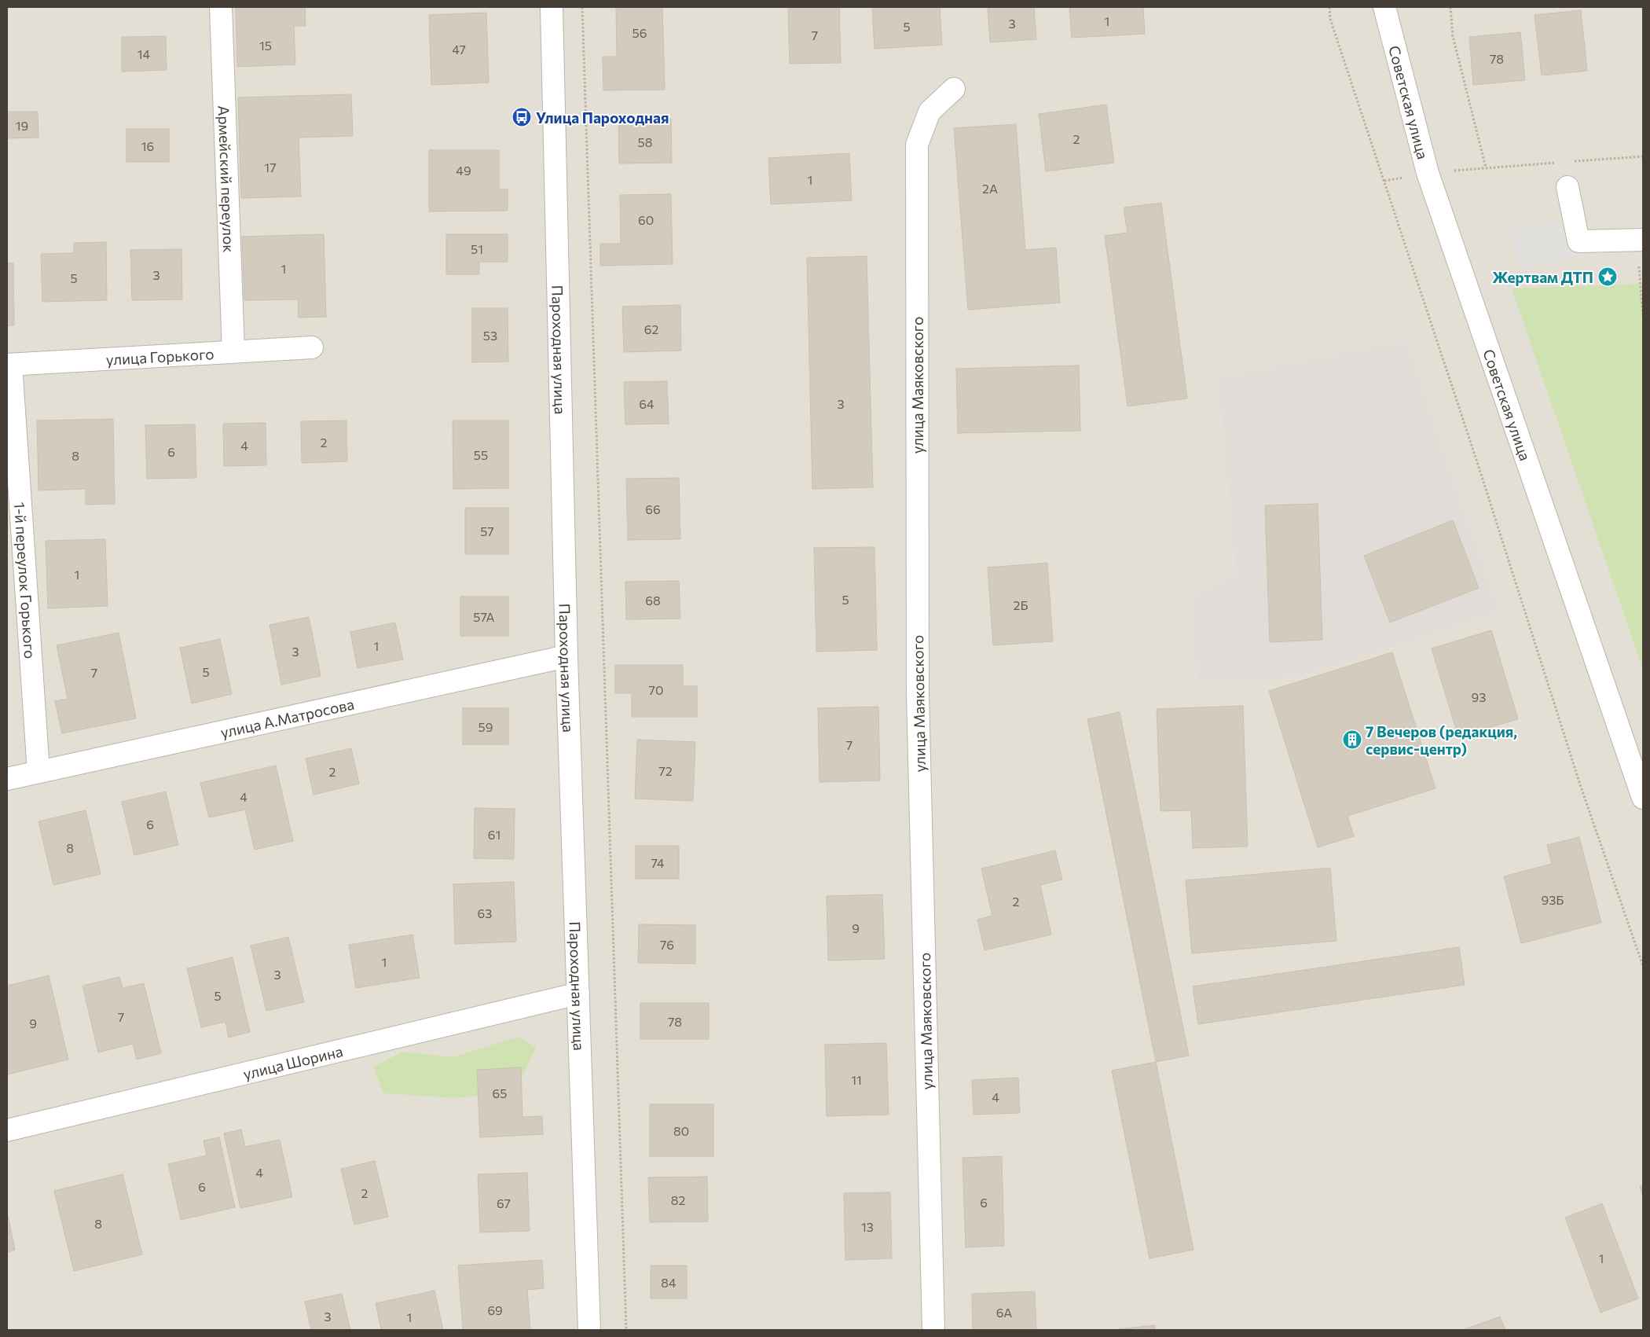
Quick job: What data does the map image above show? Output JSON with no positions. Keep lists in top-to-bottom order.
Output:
{
  "streets": {
    "street": [
      "Советская улица",
      "Армейский переулок",
      "Пароходная улица",
      "улица Горького",
      "улица Маяковского",
      "1-й переулок Горького",
      "улица А.Матросова",
      "улица Шорина"
    ]
  },
  "crossings": [
    ["Армейский переулок", "улица Горького"],
    ["Пароходная улица", "улица А.Матросова"],
    ["Пароходная улица", "улица Шорина"],
    ["улица Горького", "1-й переулок Горького"],
    ["1-й переулок Горького", "улица А.Матросова"]
  ],
  "places": {
    "bus stop": ["Улица Пароходная"],
    "place": ["Жертвам ДТП"],
    "building": ["7 Вечеров (редакция, сервис-центр)"]
  },
  "house_numbers": [
    "1",
    "3",
    "5",
    "56",
    "7",
    "15",
    "47",
    "14",
    "78",
    "19",
    "2",
    "58",
    "16",
    "17",
    "49",
    "1",
    "2А",
    "60",
    "51",
    "1",
    "3",
    "5",
    "62",
    "53",
    "64",
    "3",
    "2",
    "4",
    "6",
    "55",
    "8",
    "66",
    "57",
    "1",
    "5",
    "68",
    "2Б",
    "57А",
    "1",
    "3",
    "5",
    "7",
    "70",
    "93",
    "59",
    "7",
    "72",
    "2",
    "4",
    "6",
    "61",
    "8",
    "74",
    "93Б",
    "2",
    "63",
    "9",
    "76",
    "1",
    "3",
    "5",
    "7",
    "78",
    "9",
    "11",
    "65",
    "4",
    "80",
    "4",
    "6",
    "2",
    "82",
    "6",
    "67",
    "8",
    "13",
    "1",
    "84",
    "69",
    "6А",
    "3",
    "1"
  ]
}
